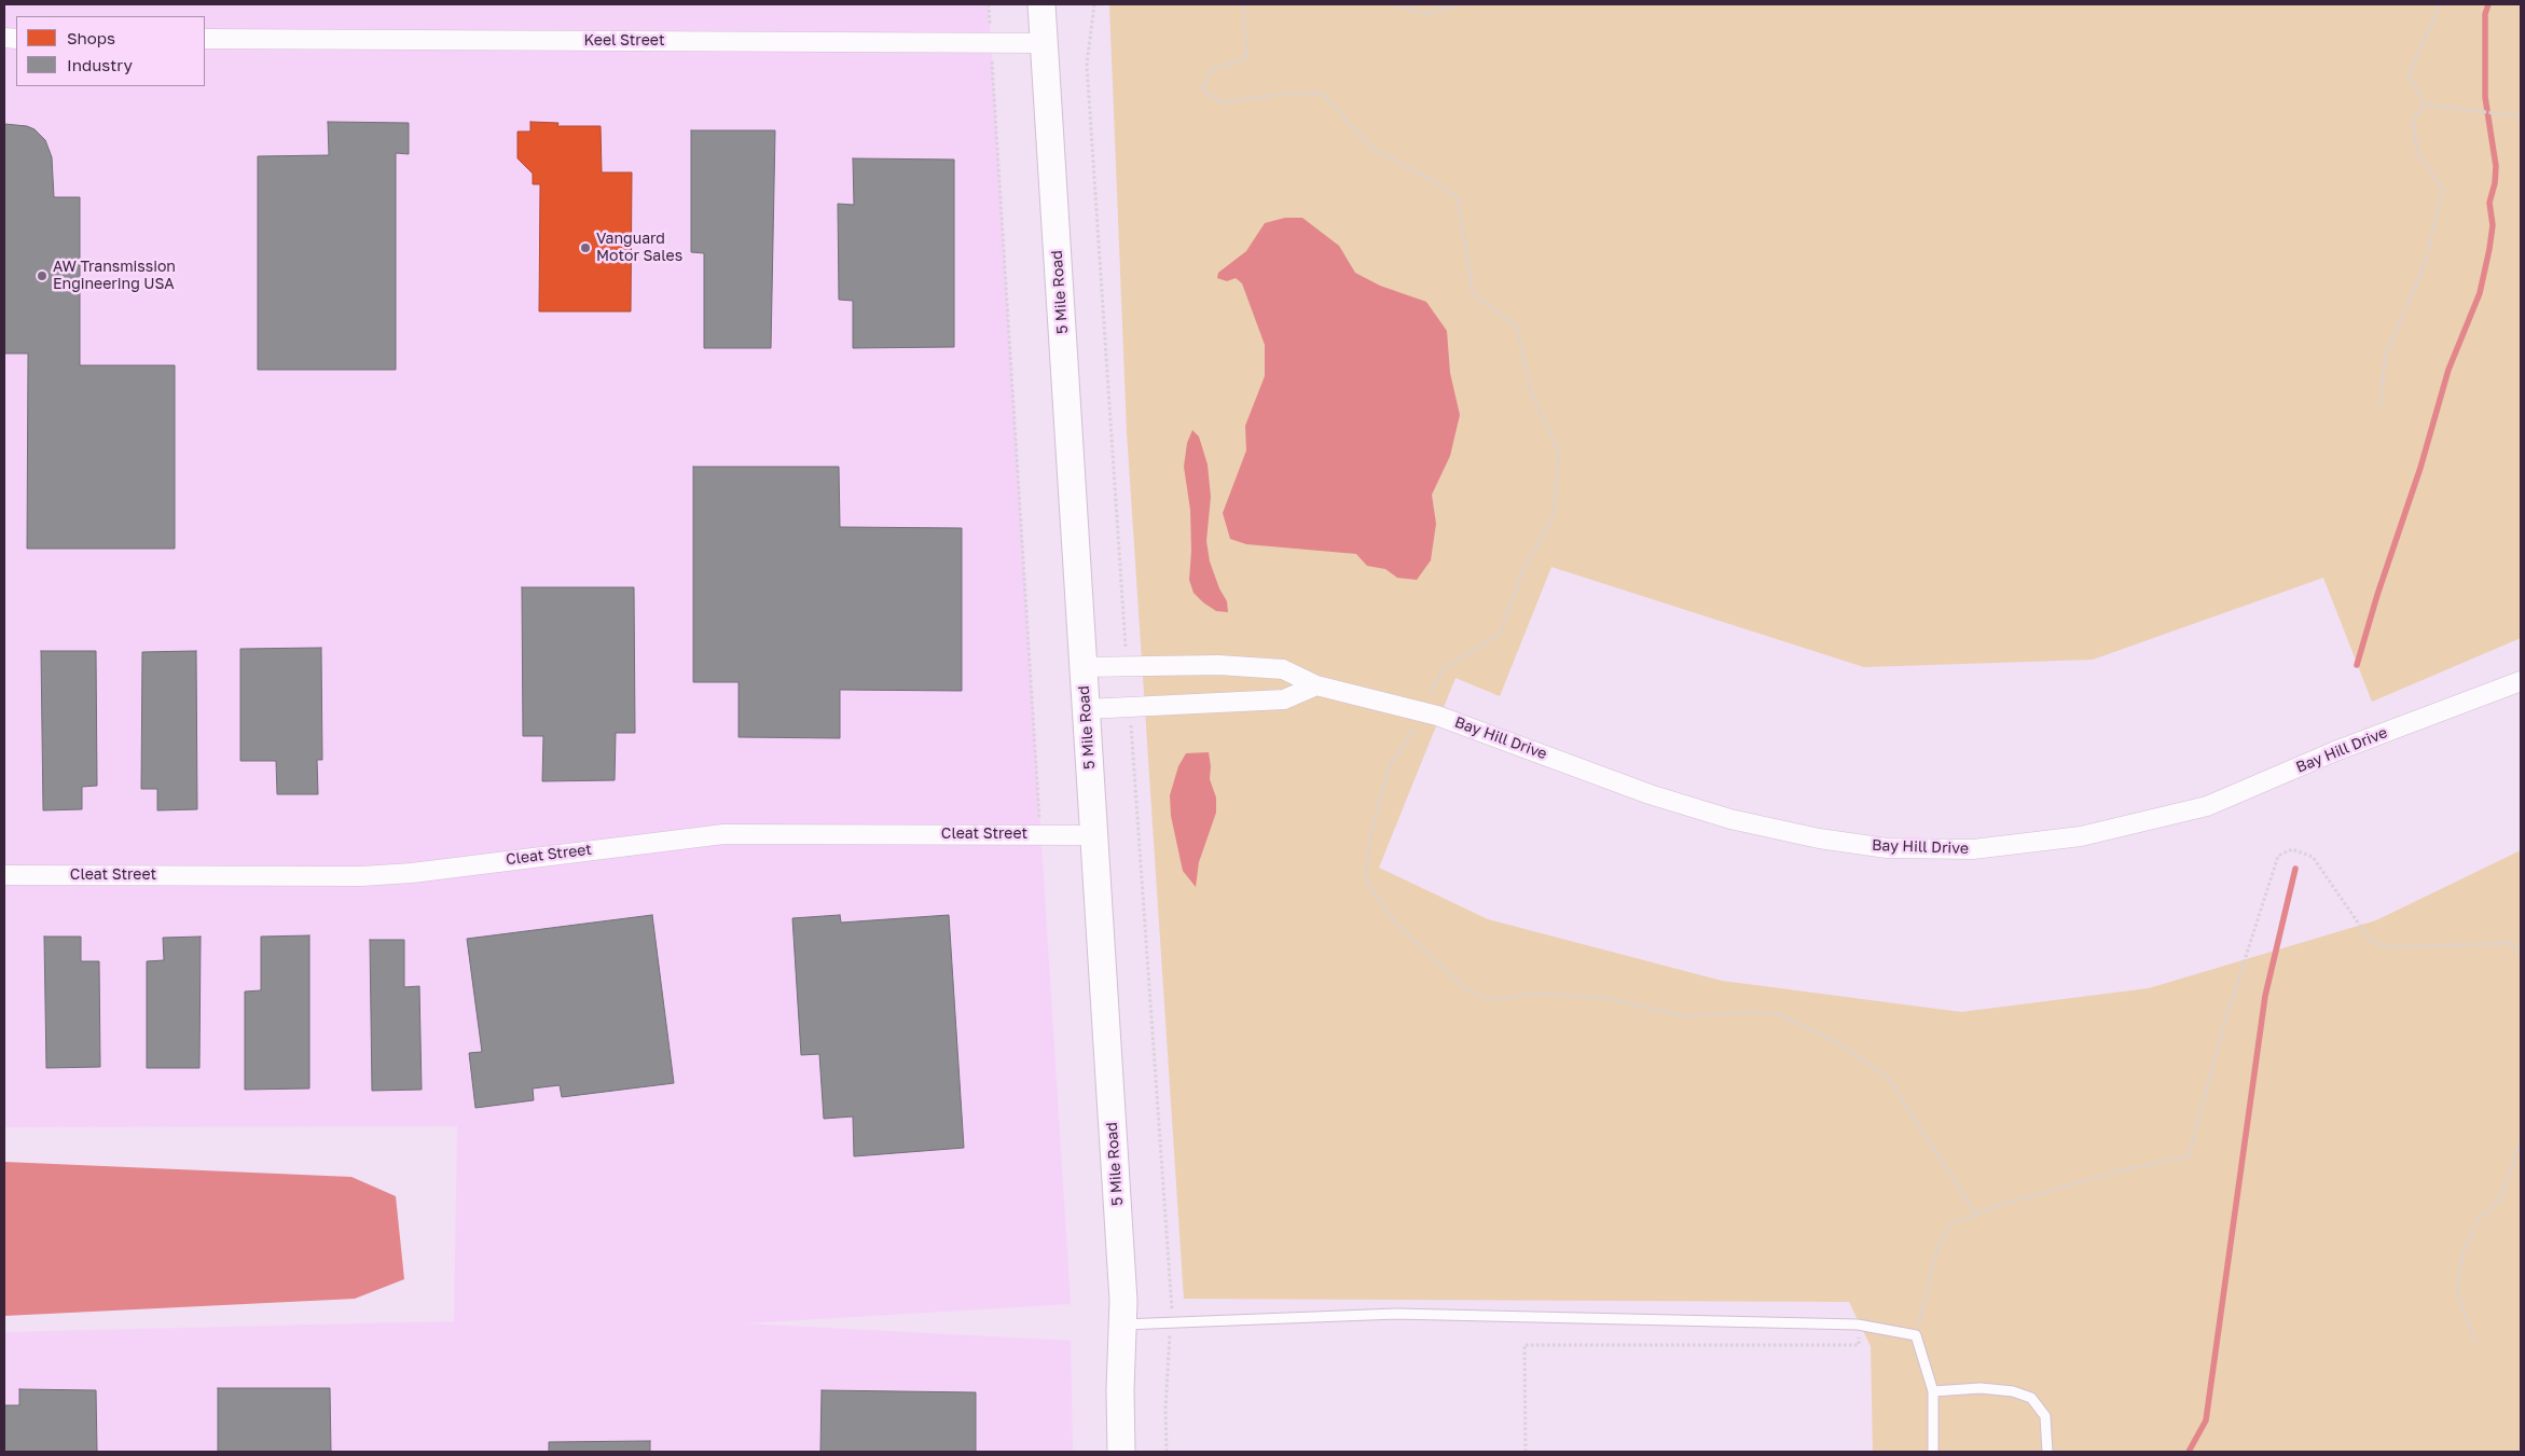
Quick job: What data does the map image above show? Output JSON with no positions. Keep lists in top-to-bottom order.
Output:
{
  "streets": {
    "street": [
      "Keel Street",
      "5 Mile Road",
      "Bay Hill Drive",
      "Cleat Street"
    ]
  },
  "crossings": [
    ["Keel Street", "5 Mile Road"],
    ["5 Mile Road", "Bay Hill Drive"],
    ["5 Mile Road", "Cleat Street"]
  ],
  "places": ["Vanguard Motor Sales", "AW Transmission Engineering USA"],
  "legend": ["Shops", "Industry"]
}
